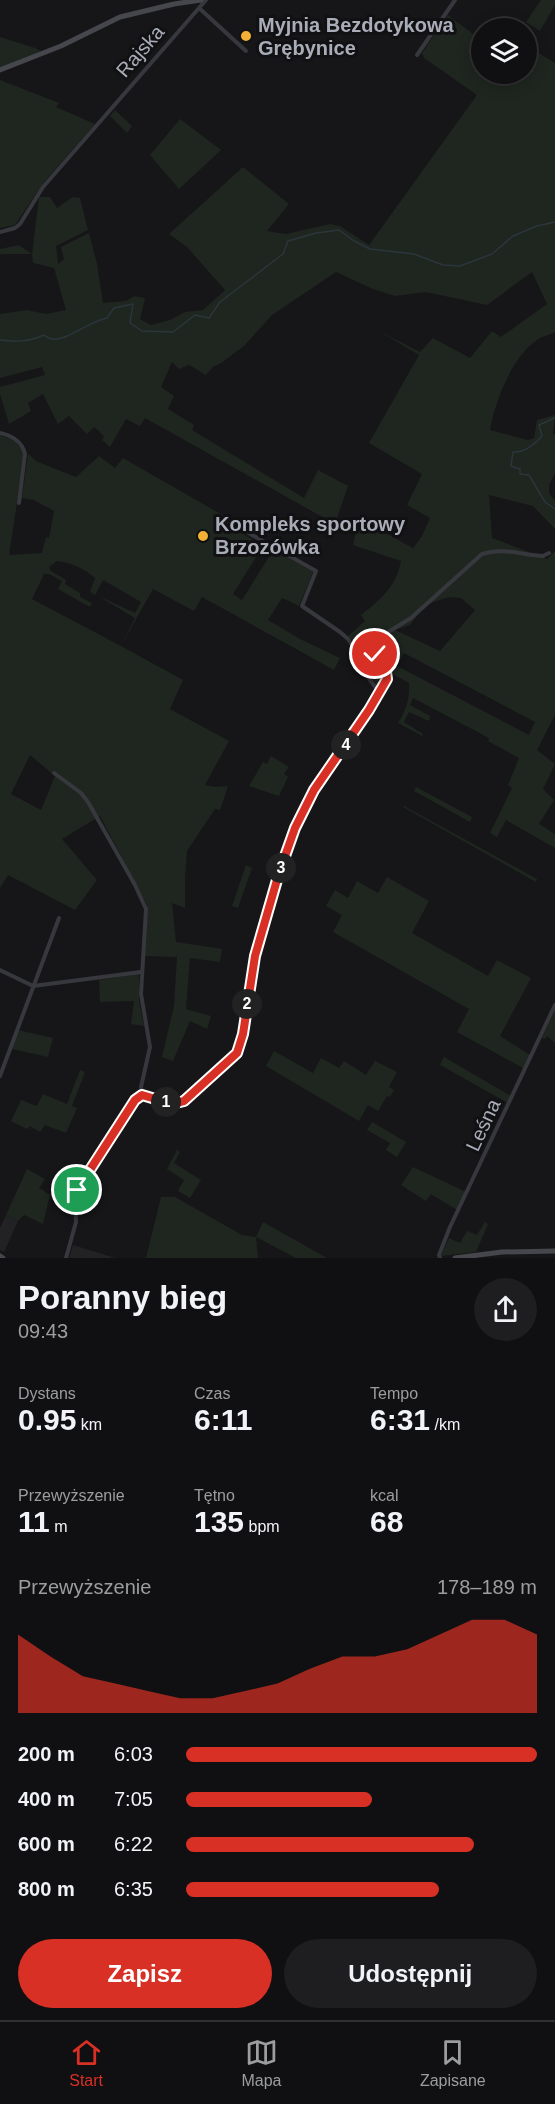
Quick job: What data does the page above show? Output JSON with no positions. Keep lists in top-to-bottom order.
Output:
{
  "streets": {
    "street": ["Rajska", "Leśna"]
  },
  "places": ["Myjnia Bezdotykowa Grębynice", "Kompleks sportowy Brzozówka"],
  "page": {
    "pins": [
      "4",
      "3",
      "2",
      "1"
    ],
    "heading": ["Poranny bieg", "09:43"],
    "stats": [
      ["Dystans", "0.95 km"],
      ["Czas", "6:11"],
      ["Tempo", "6:31 /km"],
      ["Przewyższenie", "11 m"],
      ["Tętno", "135 bpm"],
      ["kcal", "68"]
    ],
    "chart": ["Przewyższenie", "178–189 m"],
    "list": [
      {
        "name": "200 m",
        "note": "6:03"
      },
      {
        "name": "400 m",
        "note": "7:05"
      },
      {
        "name": "600 m",
        "note": "6:22"
      },
      {
        "name": "800 m",
        "note": "6:35"
      }
    ],
    "buttons": ["Zapisz", "Udostępnij"],
    "tabs": ["Start", "Mapa", "Zapisane"]
  }
}
